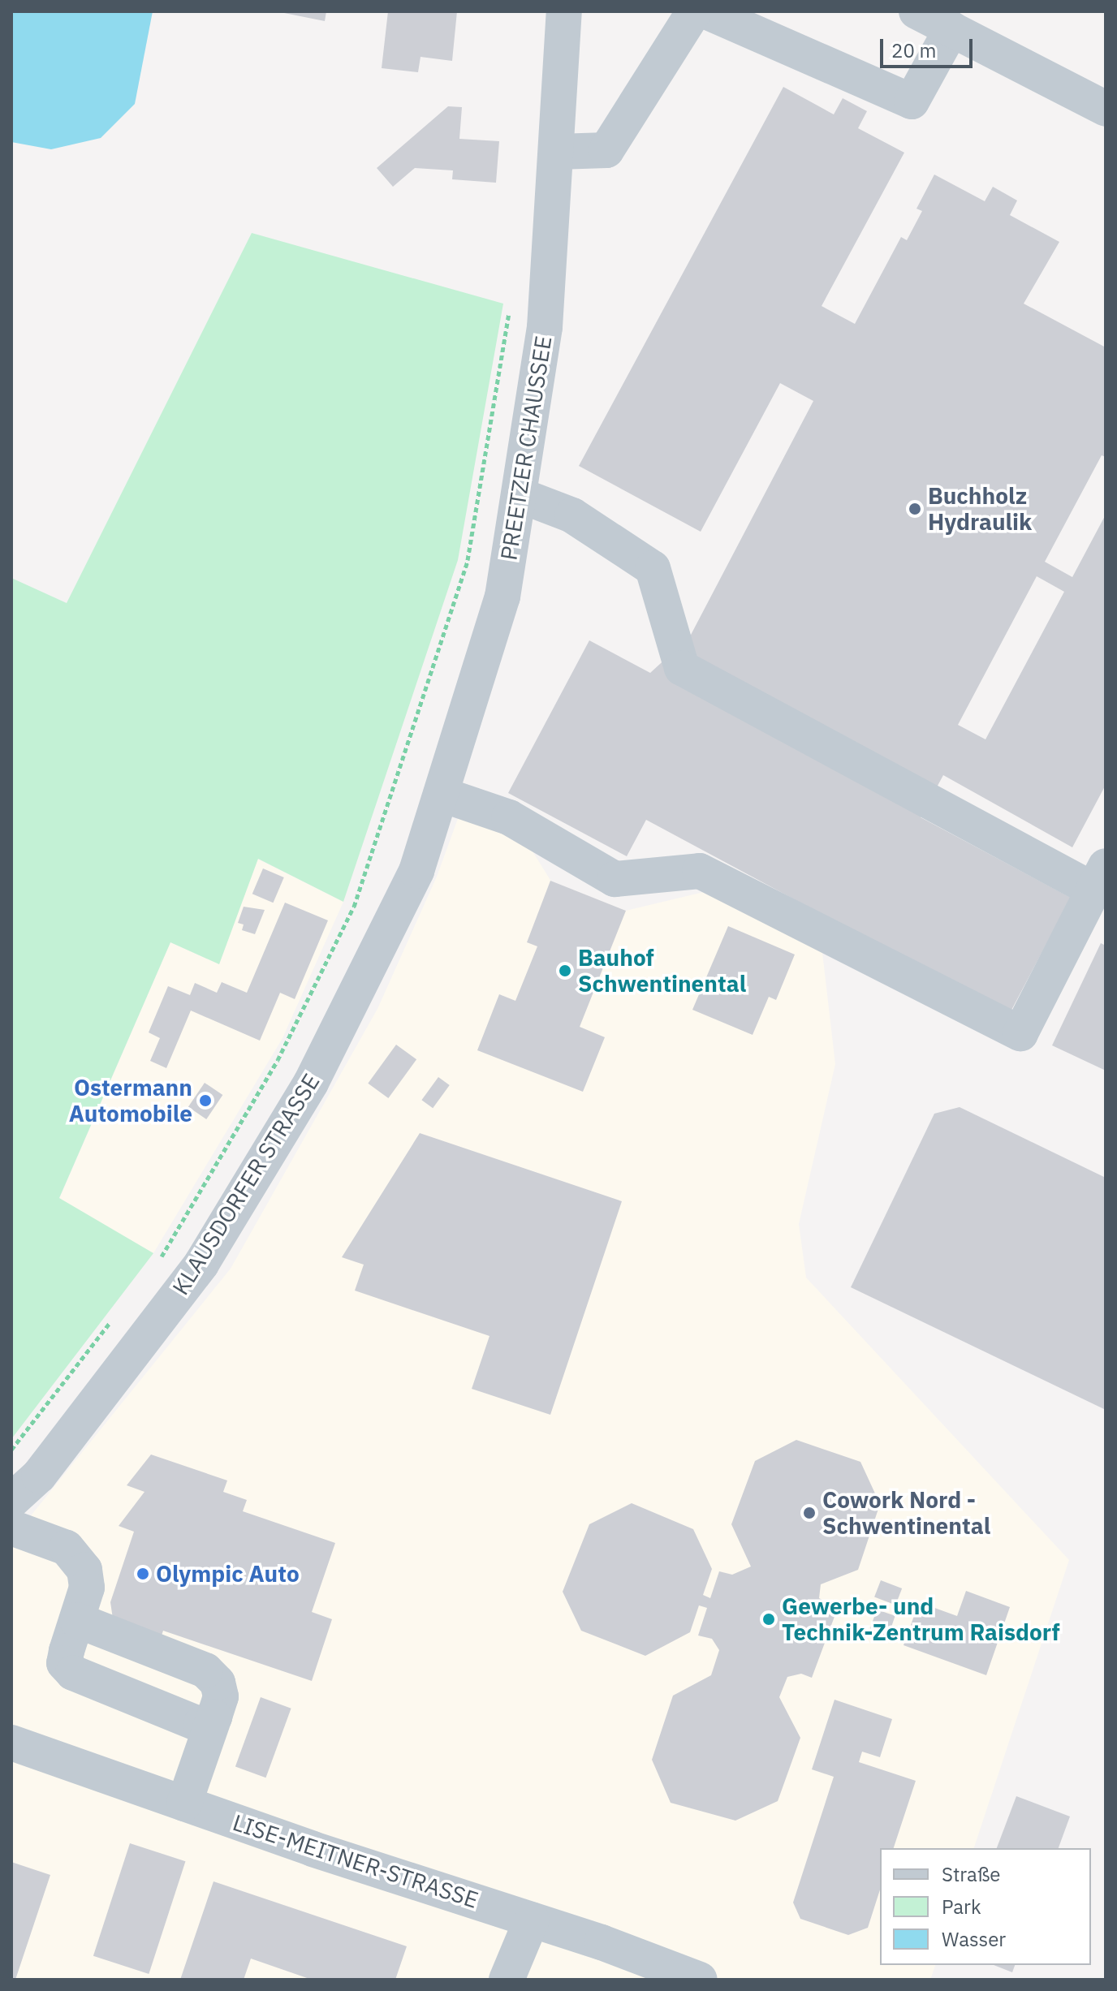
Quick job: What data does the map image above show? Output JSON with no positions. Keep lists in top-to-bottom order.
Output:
{
  "streets": {
    "street": ["PREETZER CHAUSSEE", "KLAUSDORFER STRASSE", "LISE-MEITNER-STRASSE"]
  },
  "crossings": [
    ["PREETZER CHAUSSEE", "KLAUSDORFER STRASSE"]
  ],
  "places": [
    "Buchholz Hydraulik",
    "Bauhof Schwentinental",
    "Ostermann Automobile",
    "Cowork Nord - Schwentinental",
    "Olympic Auto",
    "Gewerbe- und Technik-Zentrum Raisdorf"
  ],
  "legend": ["Straße", "Park", "Wasser"],
  "scale_bar": "20 m"
}
